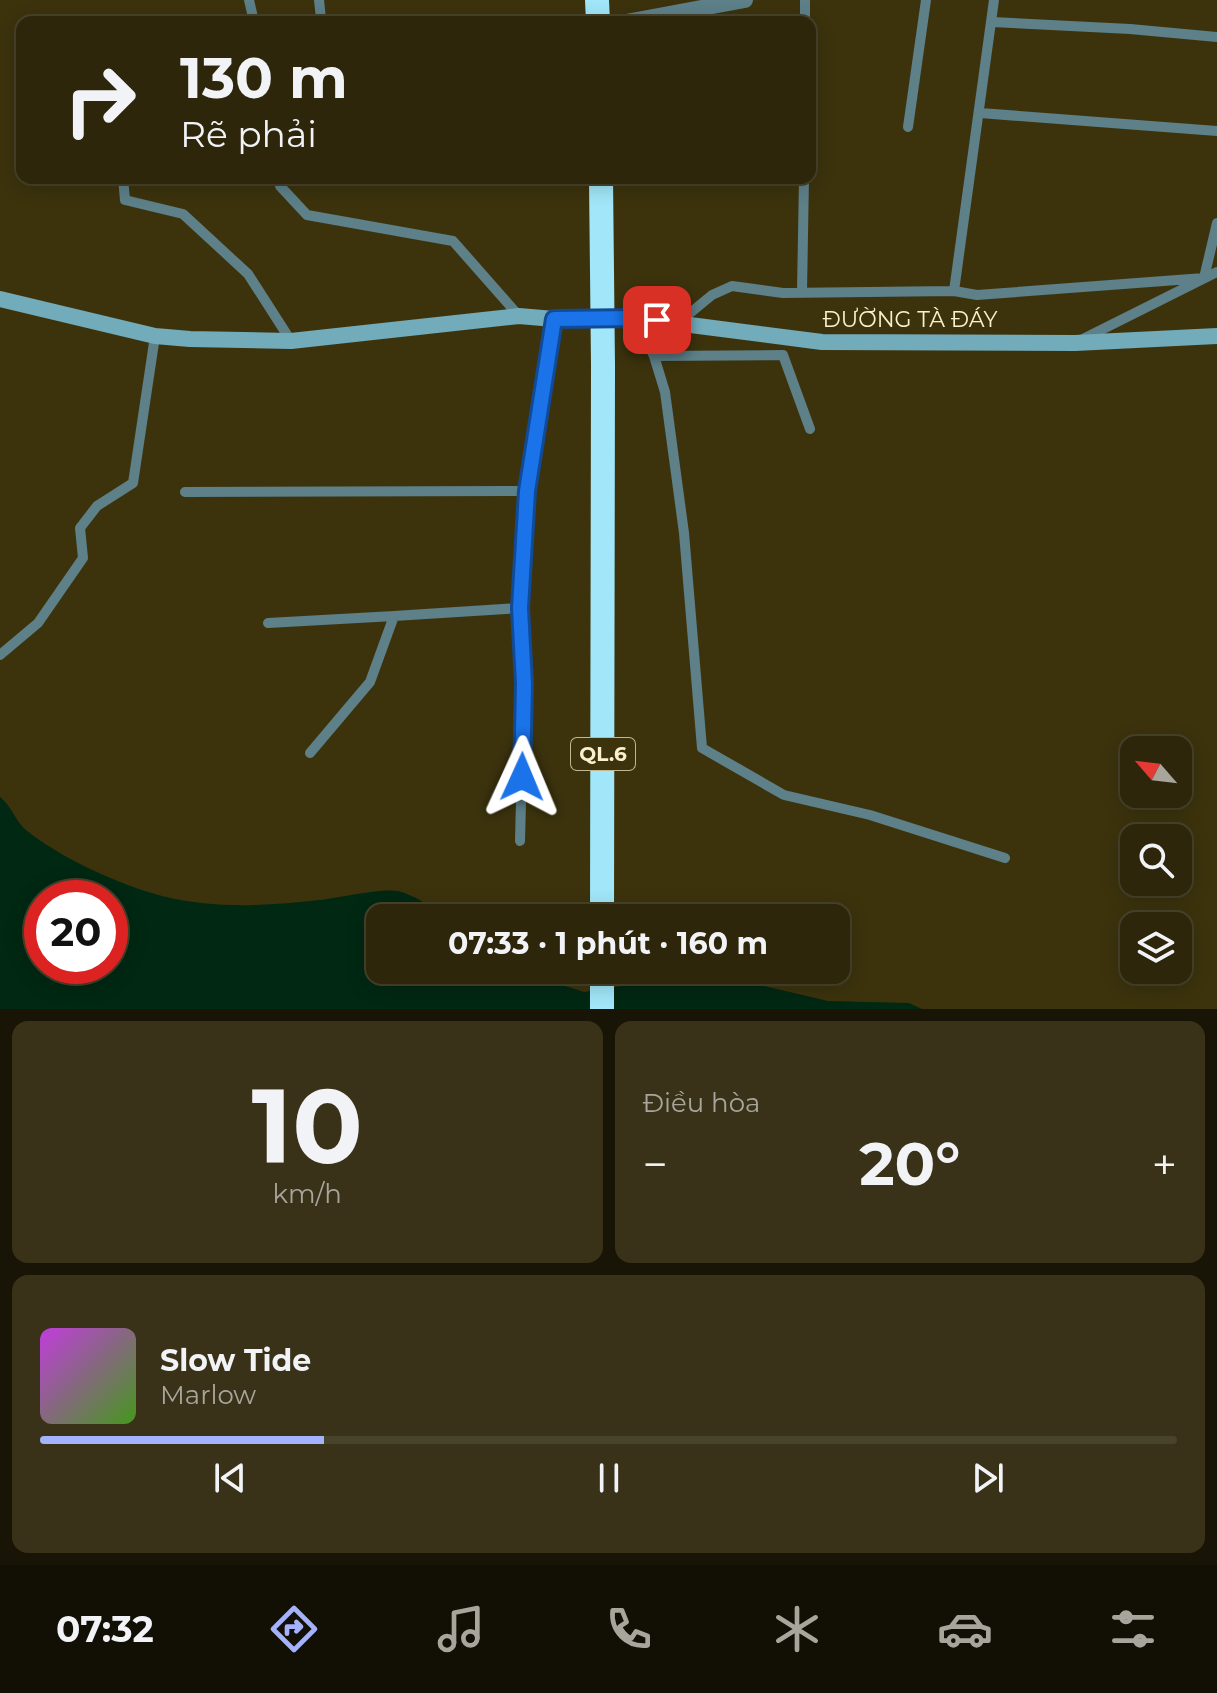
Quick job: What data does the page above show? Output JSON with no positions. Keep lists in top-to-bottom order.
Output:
{
  "streets": {
    "highway": ["QL.6"],
    "street": ["ĐƯỜNG TÀ ĐÁY"]
  },
  "crossings": [
    ["ĐƯỜNG TÀ ĐÁY", "QL.6"]
  ],
  "north": "top left",
  "page": {
    "turn": ["130 m", "Rẽ phải"],
    "limit": "20",
    "trip": "07:33 · 1 phút · 160 m",
    "tile": [
      ["10", "km/h"],
      "Điều hòa"
    ],
    "heat": ["−", "20°", "+"],
    "song": ["Slow Tide", "Marlow"],
    "tabs": "07:32"
  }
}
